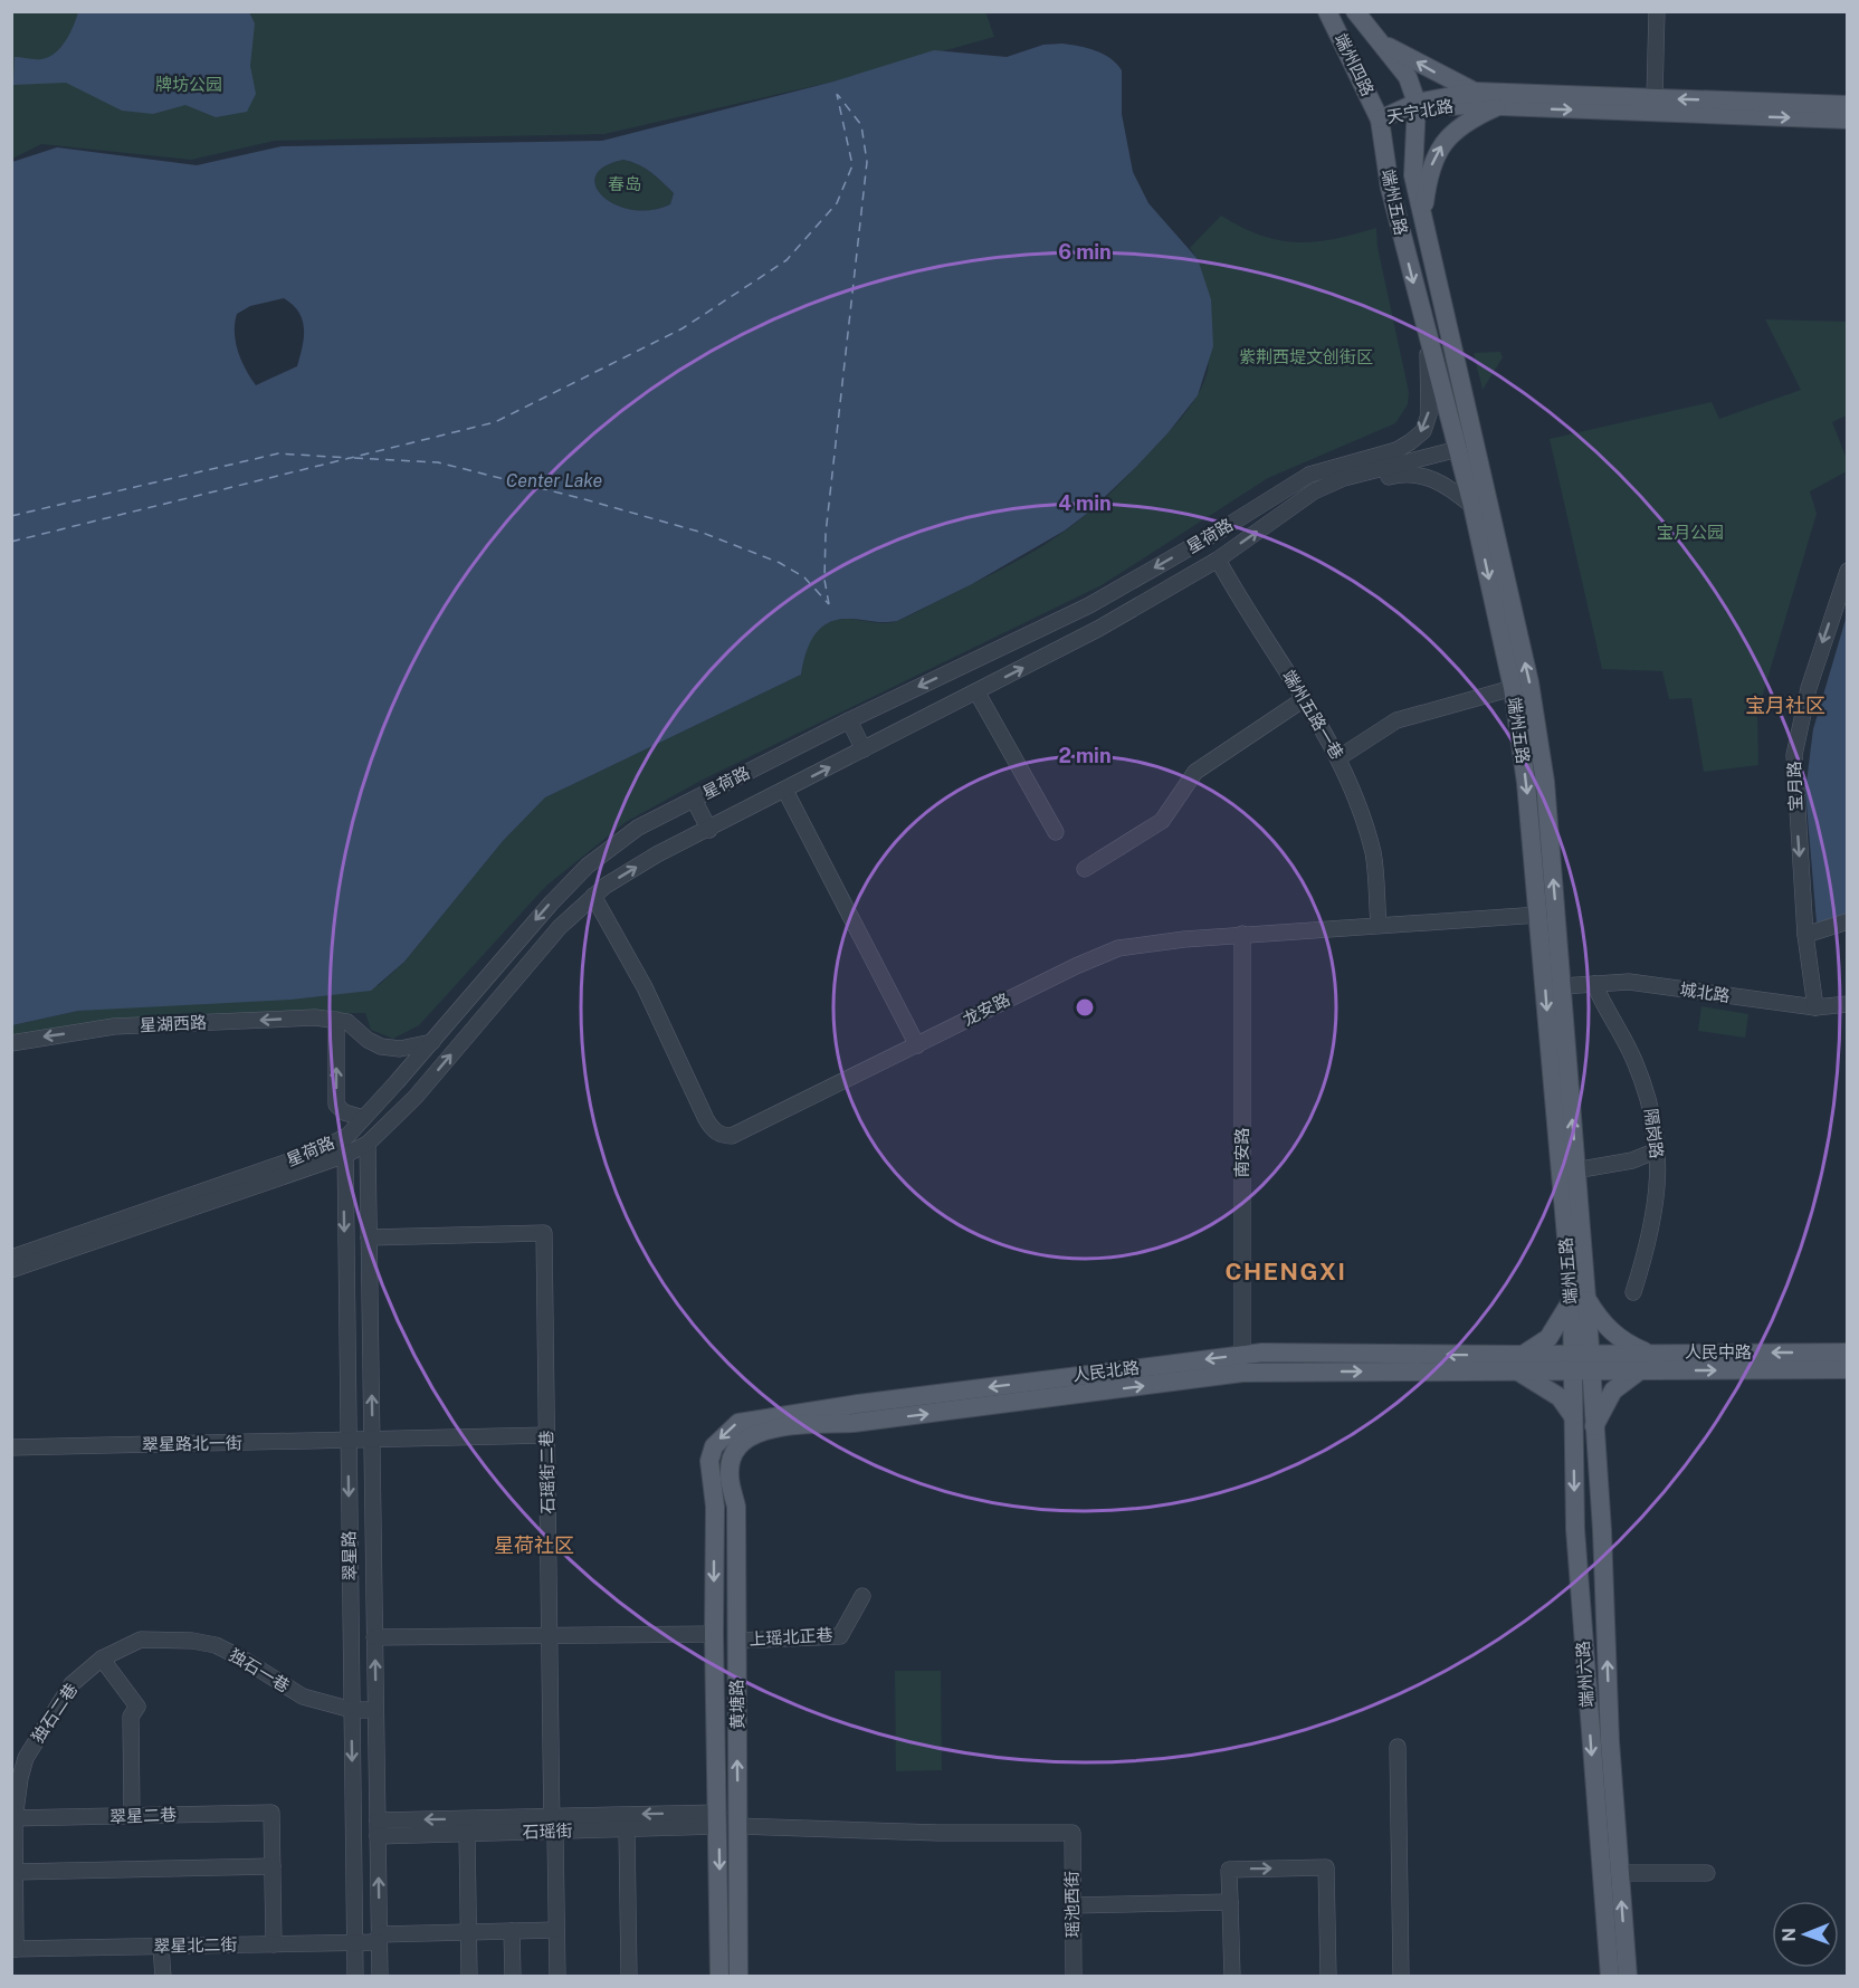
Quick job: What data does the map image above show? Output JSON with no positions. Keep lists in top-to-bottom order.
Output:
{
  "streets": {
    "main road": [
      "端州四路",
      "天宁北路",
      "端州五路",
      "人民中路",
      "人民北路",
      "端州六路",
      "黄塘路"
    ],
    "street": [
      "星荷路",
      "端州五路一巷",
      "宝月路",
      "城北路",
      "龙安路",
      "星湖西路",
      "隔岗路",
      "南安路",
      "翠星路北一街",
      "石瑶街二巷",
      "翠星路",
      "上瑶北正巷",
      "独石一巷",
      "独石二巷",
      "翠星二巷",
      "石瑶街",
      "瑶池西街",
      "翠星北二街"
    ]
  },
  "crossings": [
    ["端州四路", "天宁北路"],
    ["端州四路", "端州五路"],
    ["天宁北路", "端州五路"],
    ["端州五路", "星荷路"],
    ["端州五路", "城北路"],
    ["端州五路", "龙安路"],
    ["端州五路", "人民中路"],
    ["端州五路", "人民北路"],
    ["端州五路", "端州六路"],
    ["星荷路", "端州五路一巷"],
    ["星荷路", "龙安路"],
    ["星荷路", "翠星路"],
    ["端州五路一巷", "龙安路"],
    ["宝月路", "城北路"],
    ["城北路", "隔岗路"],
    ["龙安路", "南安路"],
    ["南安路", "人民北路"],
    ["人民中路", "人民北路"],
    ["人民中路", "端州六路"],
    ["人民北路", "端州六路"],
    ["人民北路", "黄塘路"],
    ["翠星路北一街", "石瑶街二巷"],
    ["翠星路北一街", "翠星路"],
    ["石瑶街二巷", "翠星路"],
    ["石瑶街二巷", "石瑶街"],
    ["石瑶街二巷", "翠星北二街"],
    ["翠星路", "独石一巷"],
    ["翠星路", "石瑶街"],
    ["翠星路", "翠星北二街"],
    ["上瑶北正巷", "黄塘路"],
    ["独石一巷", "独石二巷"],
    ["黄塘路", "石瑶街"],
    ["黄塘路", "瑶池西街"],
    ["独石二巷", "翠星二巷"],
    ["独石二巷", "翠星北二街"]
  ],
  "one_way": ["宝月路", "星湖西路"],
  "districts": ["宝月社区", "CHENGXI", "星荷社区"],
  "water": ["Center Lake"],
  "parks": [
    "牌坊公园",
    "春岛",
    "紫荆西堤文创街区",
    "宝月公园"
  ],
  "north": "left",
  "rings": ["6 min", "4 min", "2 min"]
}
